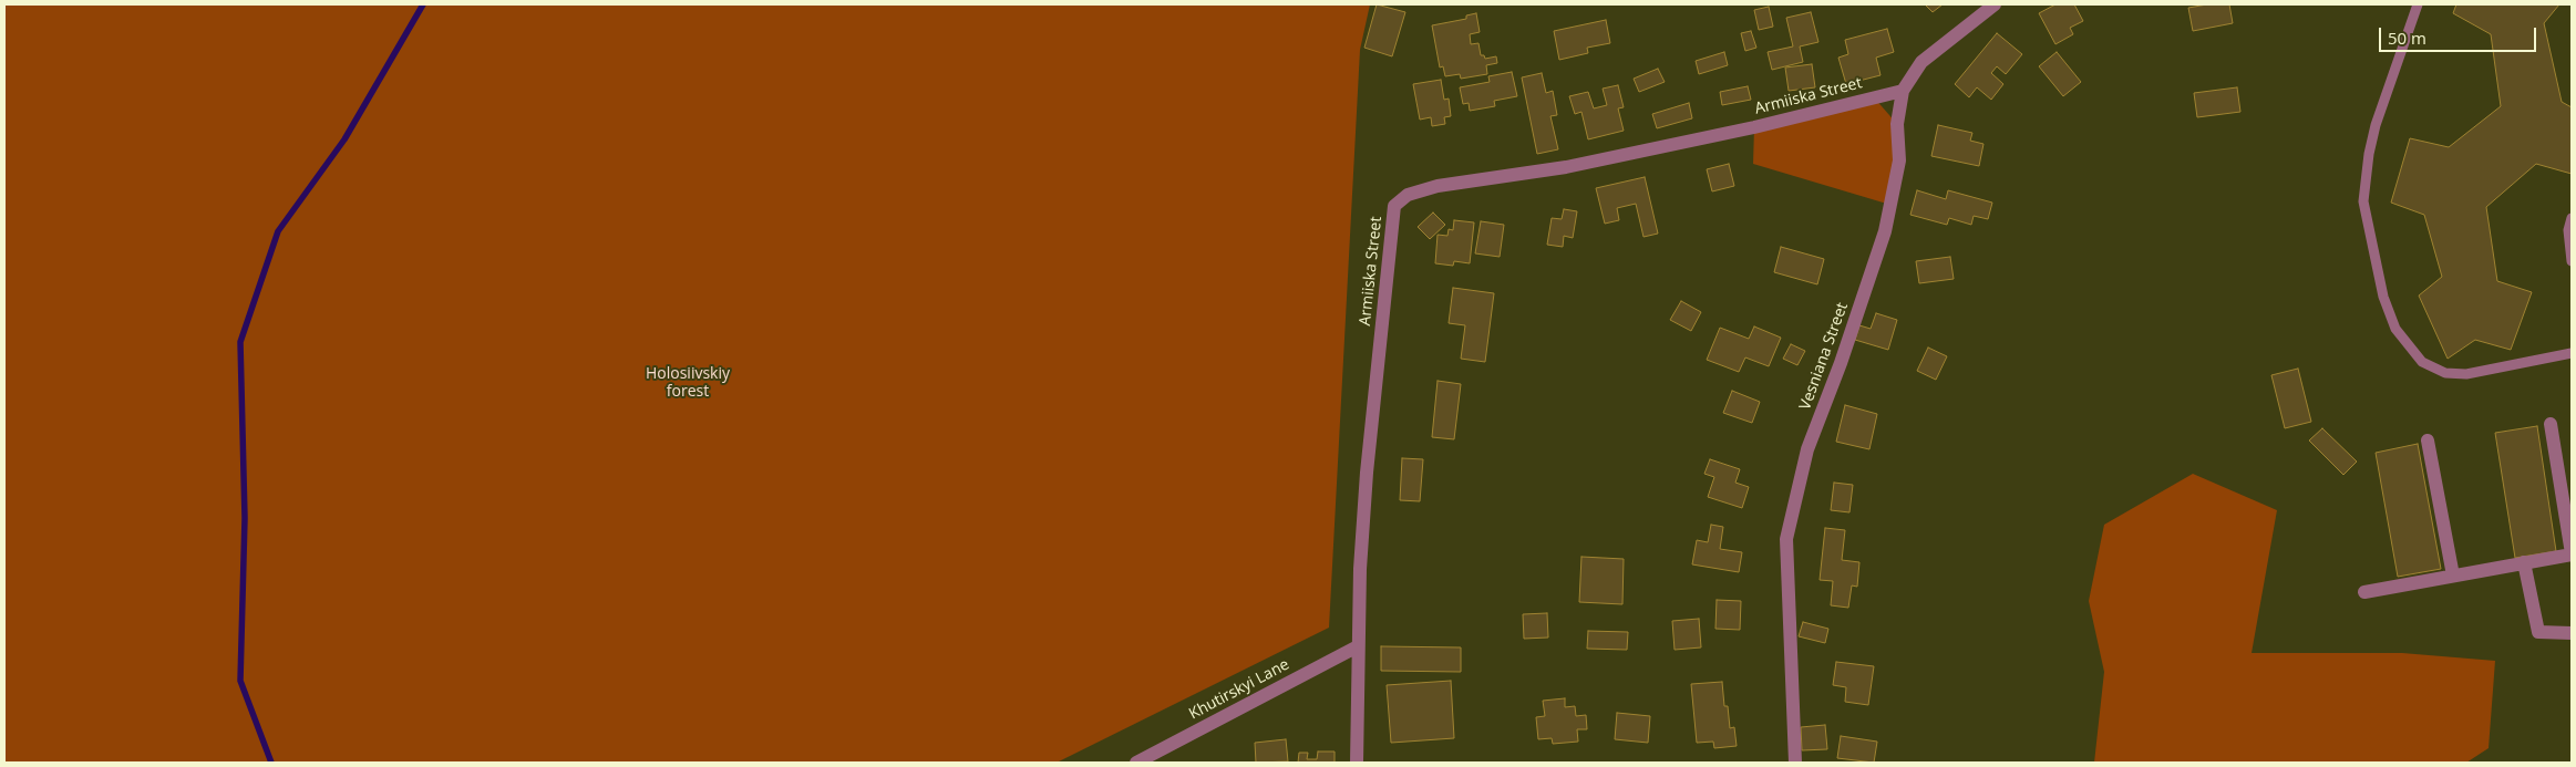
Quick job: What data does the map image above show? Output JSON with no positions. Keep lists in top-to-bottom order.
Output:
{
  "streets": {
    "street": ["Armiiska Street", "Vesniana Street", "Khutirskyi Lane"]
  },
  "crossings": [
    ["Armiiska Street", "Vesniana Street"],
    ["Armiiska Street", "Khutirskyi Lane"]
  ],
  "parks": ["Holosiivskiy forest"],
  "scale_bar": "50 m"
}
